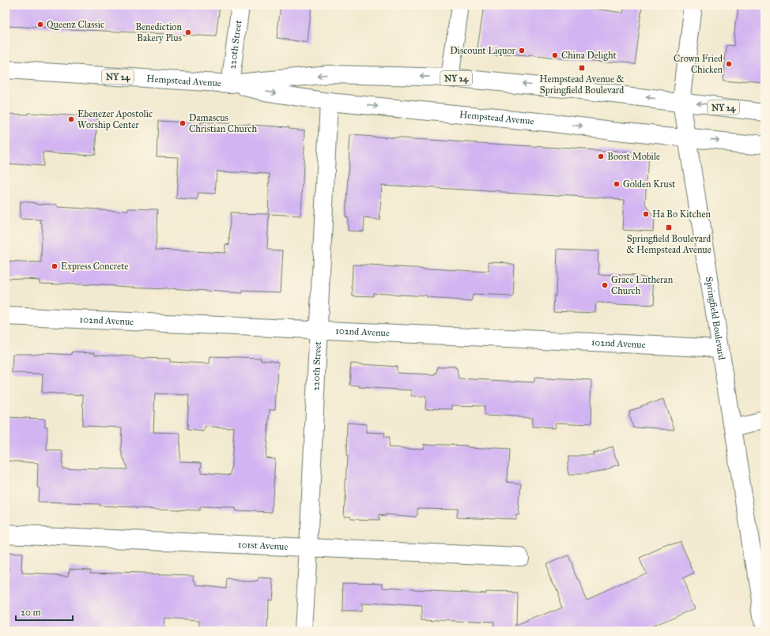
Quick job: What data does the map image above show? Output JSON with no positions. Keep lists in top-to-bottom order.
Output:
{
  "streets": {
    "street": [
      "220th Street",
      "NY 24",
      "Hempstead Avenue",
      "Springfield Boulevard",
      "102nd Avenue",
      "101st Avenue"
    ]
  },
  "crossings": [
    ["220th Street", "Hempstead Avenue"],
    ["220th Street", "102nd Avenue"],
    ["220th Street", "101st Avenue"],
    ["Hempstead Avenue", "Springfield Boulevard"],
    ["Springfield Boulevard", "102nd Avenue"]
  ],
  "places": {
    "other": [
      "Queenz Classic",
      "Benediction Bakery Plus",
      "Discount Liquor",
      "China Delight",
      "Crown Fried Chicken",
      "Ebenezer Apostolic Worship Center",
      "Damascus Christian Church",
      "Boost Mobile",
      "Golden Krust",
      "Ha Bo Kitchen",
      "Express Concrete",
      "Grace Lutheran Church"
    ],
    "transit": ["Hempstead Avenue & Springfield Boulevard", "Springfield Boulevard & Hempstead Avenue"]
  },
  "scale_bar": "20 m"
}
